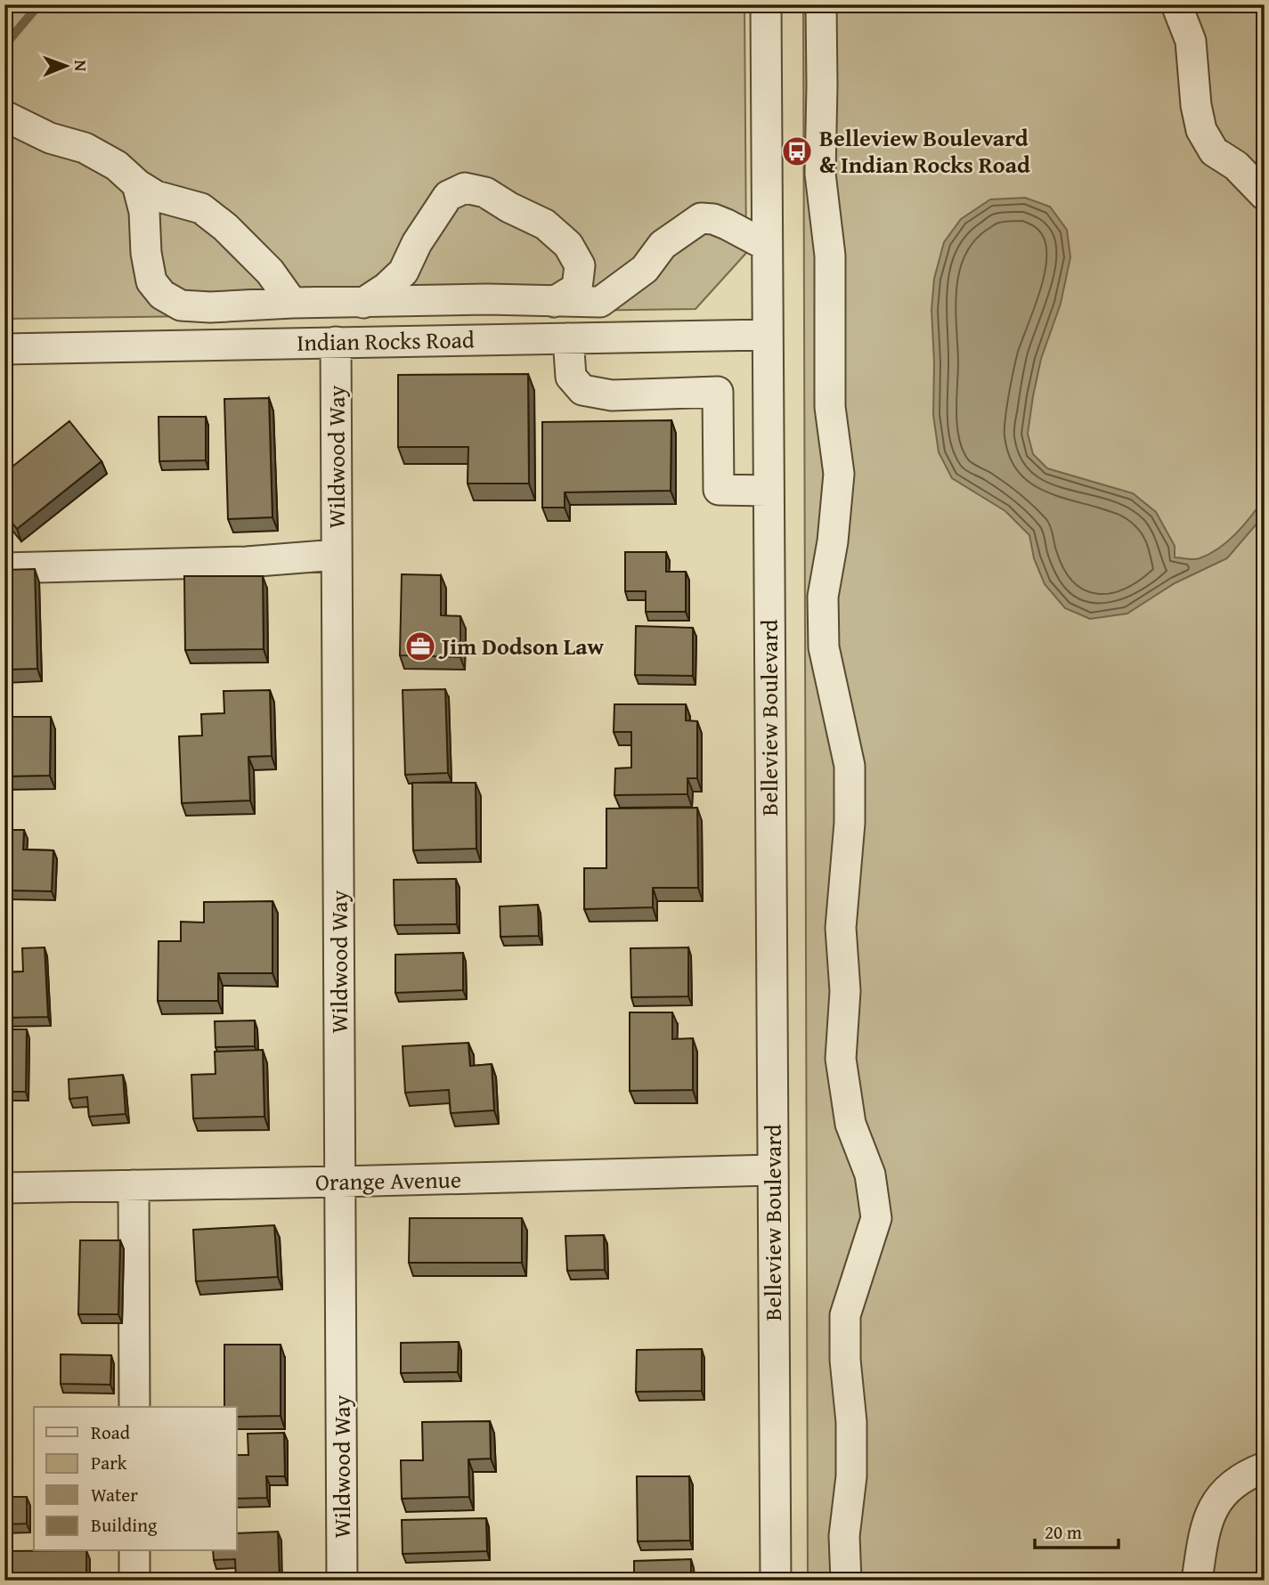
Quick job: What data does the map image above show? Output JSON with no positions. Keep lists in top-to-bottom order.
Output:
{
  "streets": {
    "street": [
      "Indian Rocks Road",
      "Wildwood Way",
      "Belleview Boulevard",
      "Orange Avenue"
    ]
  },
  "crossings": [
    ["Indian Rocks Road", "Wildwood Way"],
    ["Indian Rocks Road", "Belleview Boulevard"],
    ["Wildwood Way", "Orange Avenue"],
    ["Belleview Boulevard", "Orange Avenue"]
  ],
  "places": {
    "bus stop": ["Belleview Boulevard & Indian Rocks Road"],
    "office": ["Jim Dodson Law"]
  },
  "legend": [
    "Road",
    "Park",
    "Water",
    "Building"
  ],
  "scale_bar": "20 m",
  "north": "right"
}
